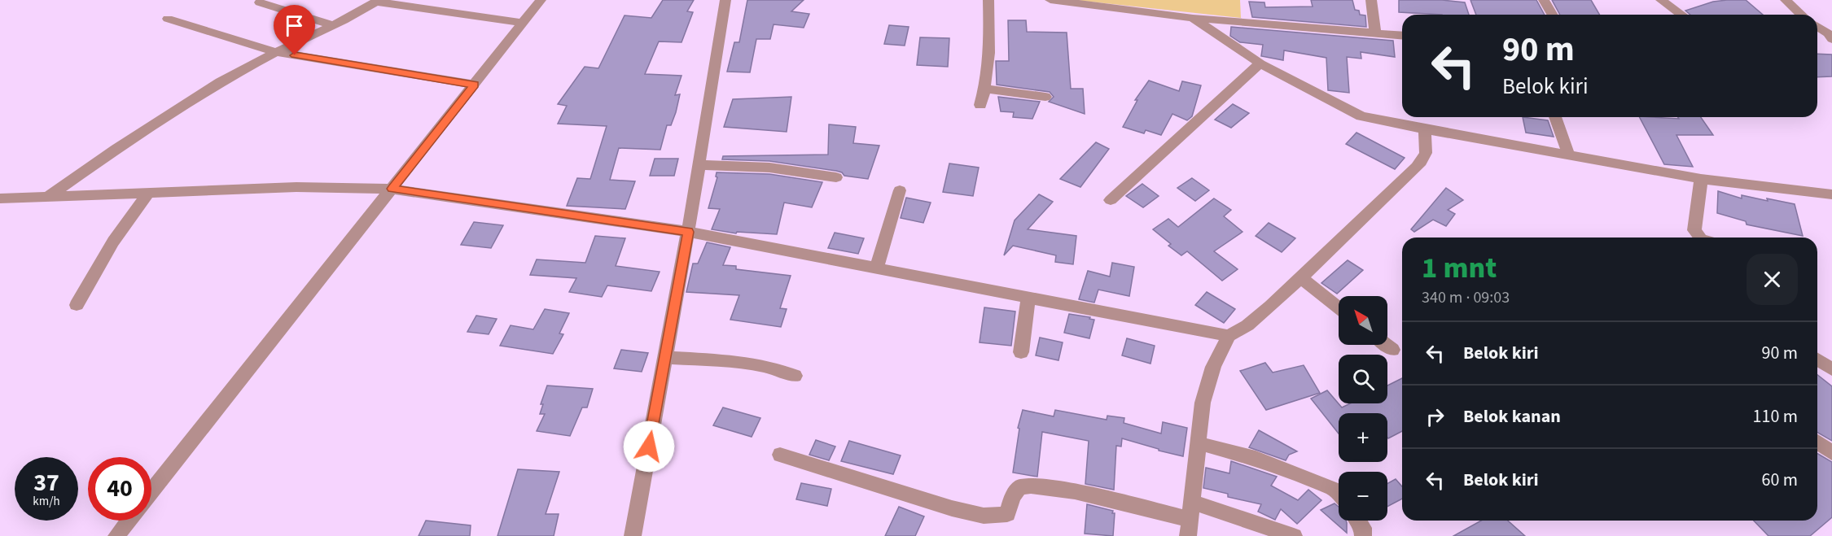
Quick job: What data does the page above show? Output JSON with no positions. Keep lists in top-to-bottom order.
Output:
{
  "north": "top left",
  "page": {
    "turn": ["90 m", "Belok kiri"],
    "heading": ["1 mnt", "340 m · 09:03"],
    "map_buttons": ["+", "−"],
    "list": [
      {
        "name": "Belok kiri",
        "value": "90 m"
      },
      {
        "name": "Belok kanan",
        "value": "110 m"
      },
      {
        "name": "Belok kiri",
        "value": "60 m"
      }
    ],
    "speed": "37 km/h",
    "limit": "40"
  }
}
